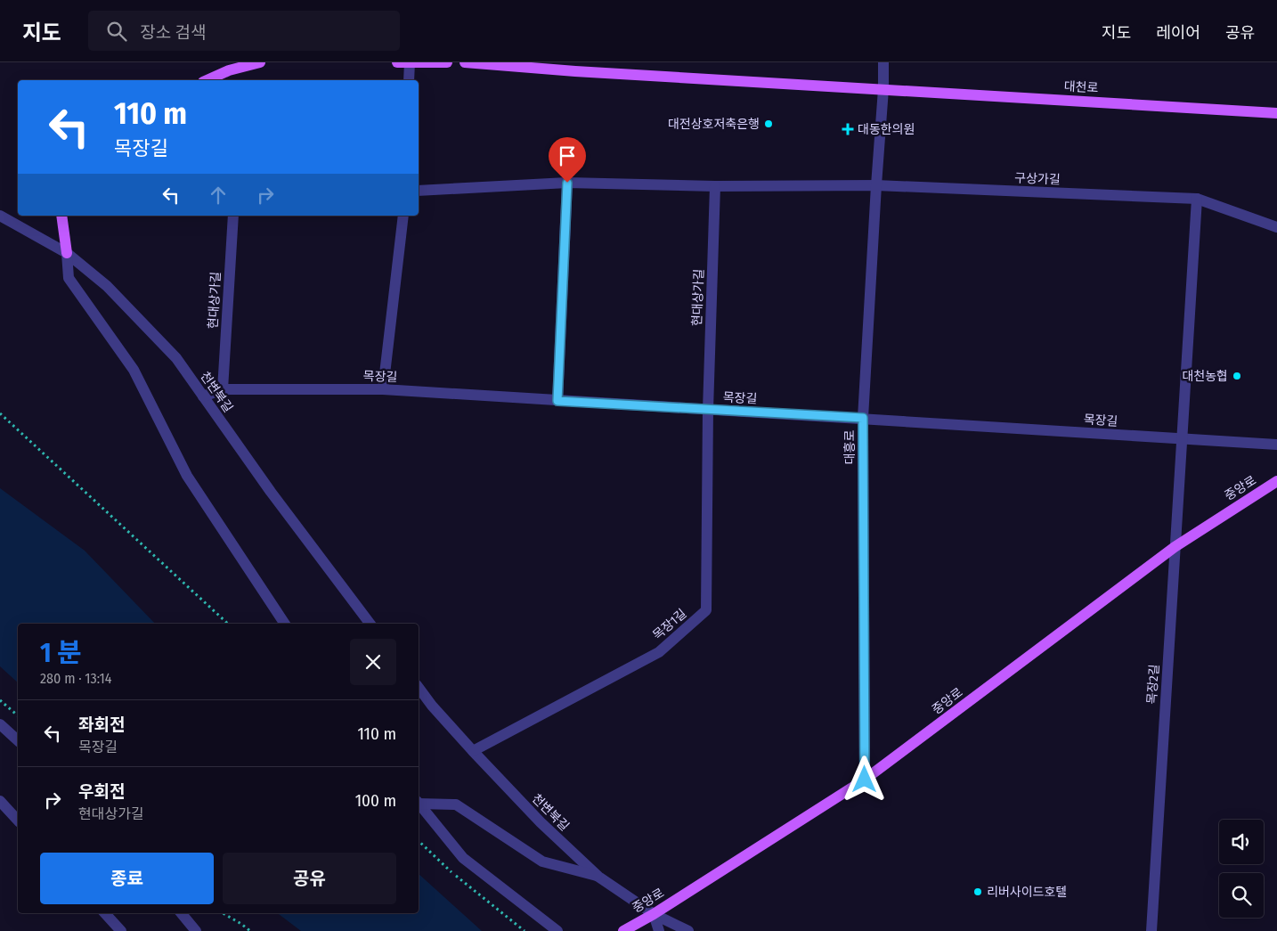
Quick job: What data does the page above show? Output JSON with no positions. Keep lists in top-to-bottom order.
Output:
{
  "streets": {
    "main road": ["대천로", "중앙로"],
    "street": [
      "구상가길",
      "현대상가길",
      "목장길",
      "천변북길",
      "대흥로",
      "목장1길",
      "목장2길"
    ]
  },
  "crossings": [
    ["대천로", "대흥로"],
    ["구상가길", "대흥로"],
    ["현대상가길", "목장길"],
    ["현대상가길", "목장1길"],
    ["목장길", "천변북길"],
    ["목장길", "대흥로"],
    ["목장길", "목장1길"],
    ["목장길", "목장2길"],
    ["천변북길", "중앙로"],
    ["천변북길", "목장1길"],
    ["대흥로", "중앙로"],
    ["중앙로", "목장2길"]
  ],
  "places": {
    "other": ["대전상호저축은행", "대천농협", "리버사이드호텔"],
    "health": ["대동한의원"]
  },
  "page": {
    "header": "지도",
    "search": "장소 검색",
    "nav": ["지도", "레이어", "공유"],
    "turn": ["110 m", "목장길"],
    "heading": ["1 분", "280 m · 13:14"],
    "list": [
      {
        "name": "좌회전",
        "note": "목장길",
        "value": "110 m"
      },
      {
        "name": "우회전",
        "note": "현대상가길",
        "value": "100 m"
      }
    ],
    "buttons": ["종료", "공유"]
  }
}
